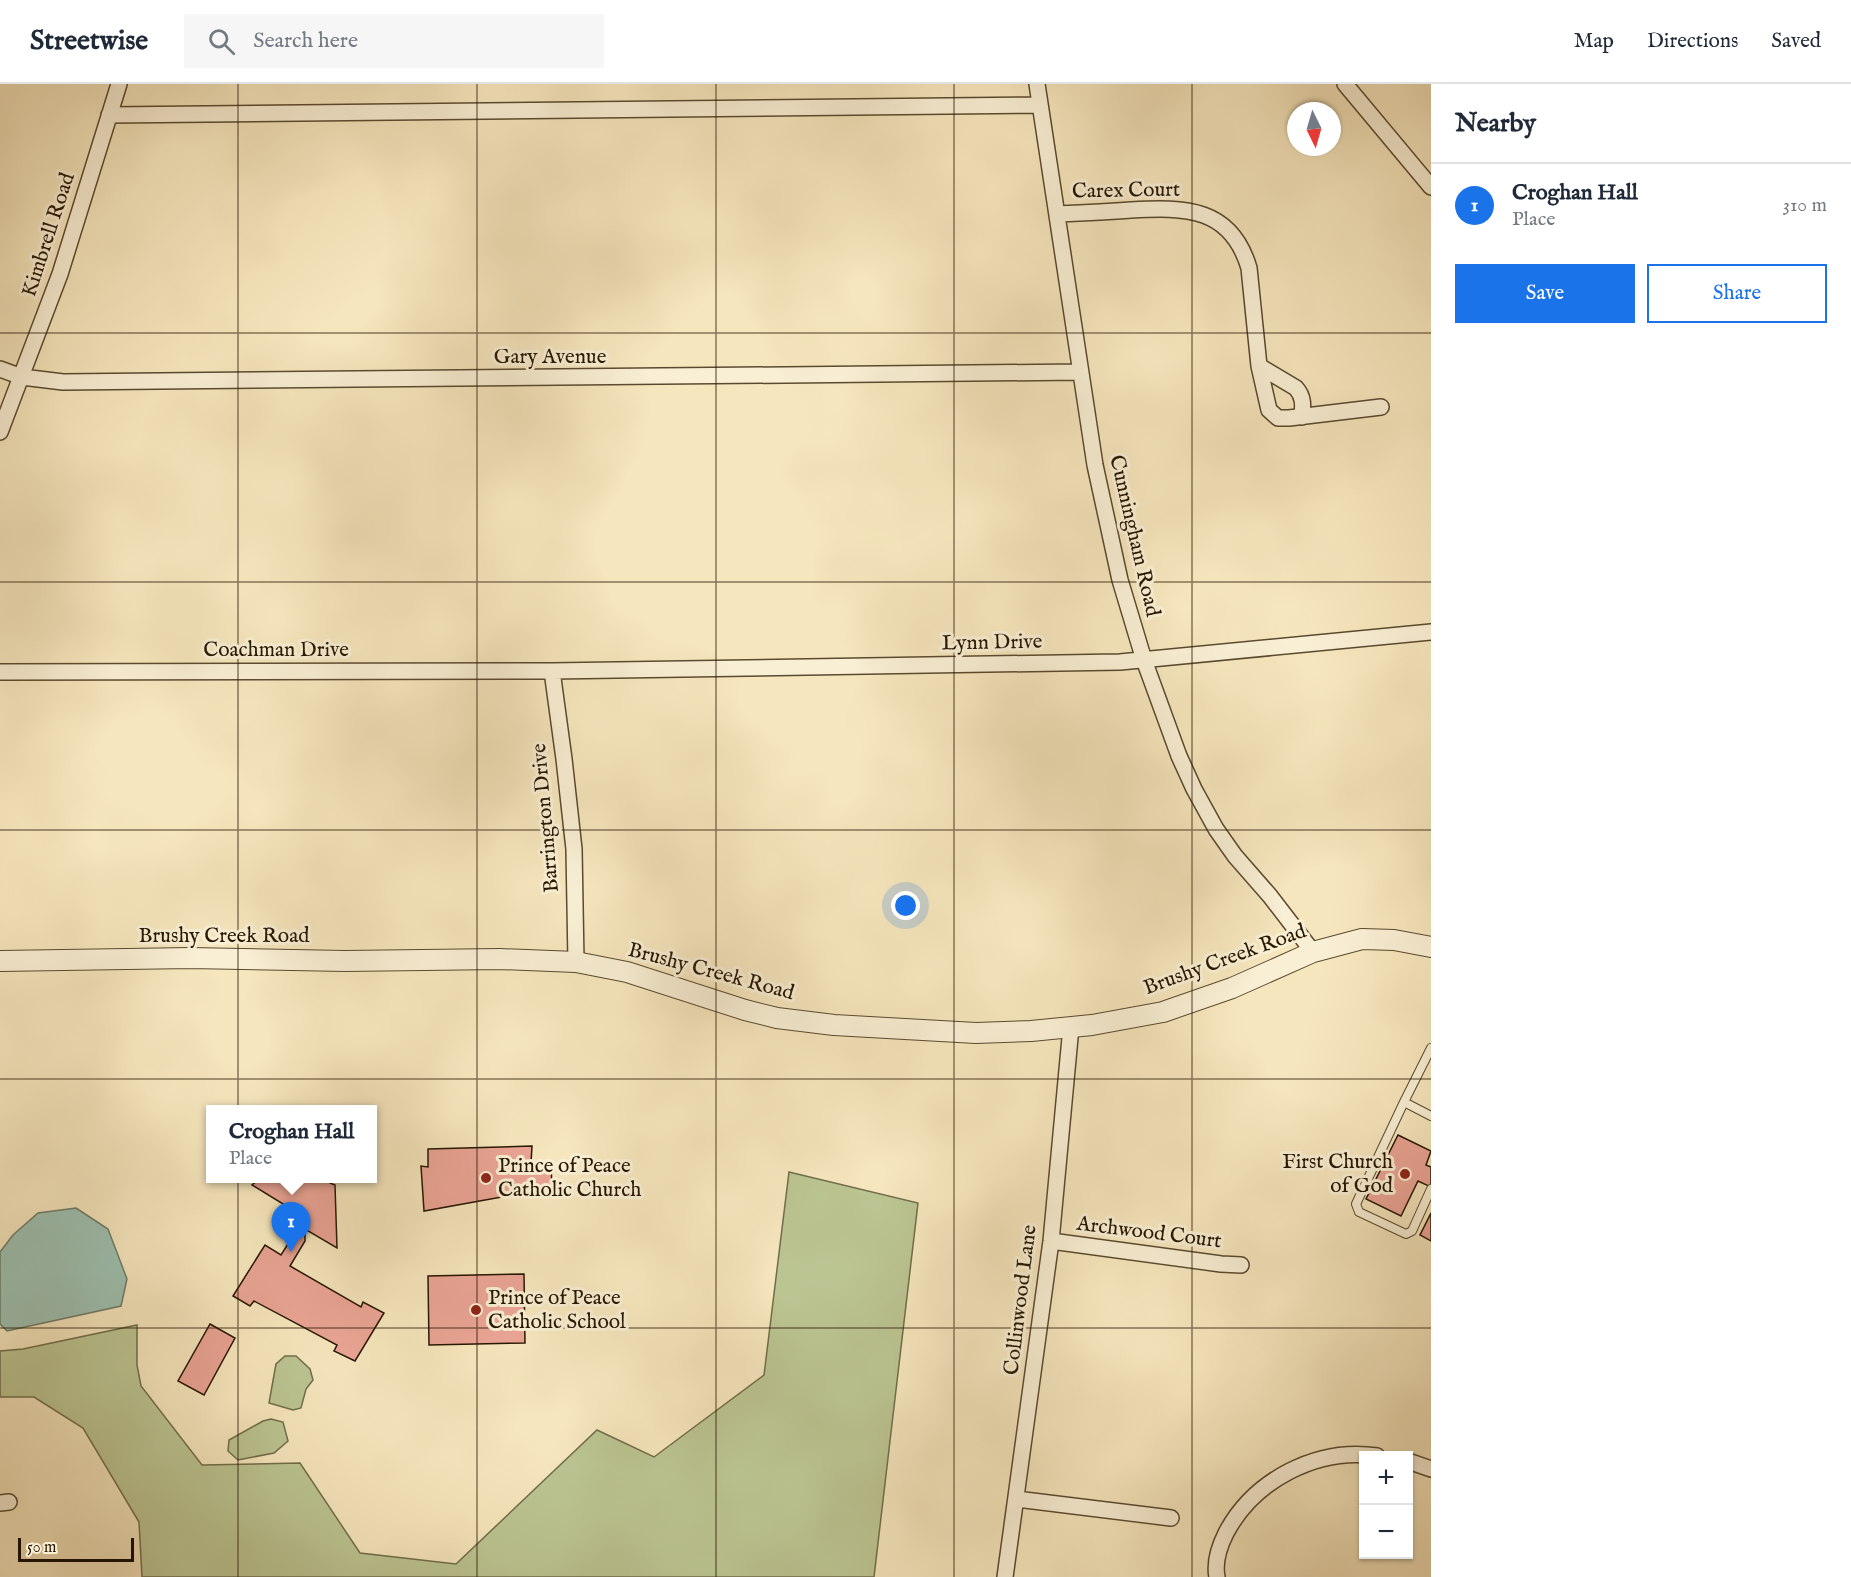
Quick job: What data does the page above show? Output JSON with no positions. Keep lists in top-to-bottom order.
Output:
{
  "streets": {
    "street": [
      "Carex Court",
      "Kimbrell Road",
      "Gary Avenue",
      "Cunningham Road",
      "Lynn Drive",
      "Coachman Drive",
      "Barrington Drive",
      "Brushy Creek Road",
      "Archwood Court",
      "Collinwood Lane"
    ]
  },
  "crossings": [
    ["Carex Court", "Cunningham Road"],
    ["Kimbrell Road", "Gary Avenue"],
    ["Gary Avenue", "Cunningham Road"],
    ["Cunningham Road", "Lynn Drive"],
    ["Cunningham Road", "Brushy Creek Road"],
    ["Lynn Drive", "Coachman Drive"],
    ["Lynn Drive", "Barrington Drive"],
    ["Coachman Drive", "Barrington Drive"],
    ["Barrington Drive", "Brushy Creek Road"],
    ["Brushy Creek Road", "Collinwood Lane"],
    ["Archwood Court", "Collinwood Lane"]
  ],
  "places": ["First Church of God", "Prince of Peace Catholic Church", "Prince of Peace Catholic School"],
  "scale_bar": "50 m",
  "north": "bottom",
  "page": {
    "header": "Streetwise",
    "search": "Search here",
    "nav": ["Map", "Directions", "Saved"],
    "heading": "Nearby",
    "list": [
      {
        "mark": "1",
        "name": "Croghan Hall",
        "note": "Place",
        "value": "310 m"
      }
    ],
    "buttons": ["Save", "Share"],
    "popup": ["Croghan Hall", "Place"],
    "pins": "1",
    "map_buttons": ["+", "−"],
    "scale": "50 m"
  }
}
